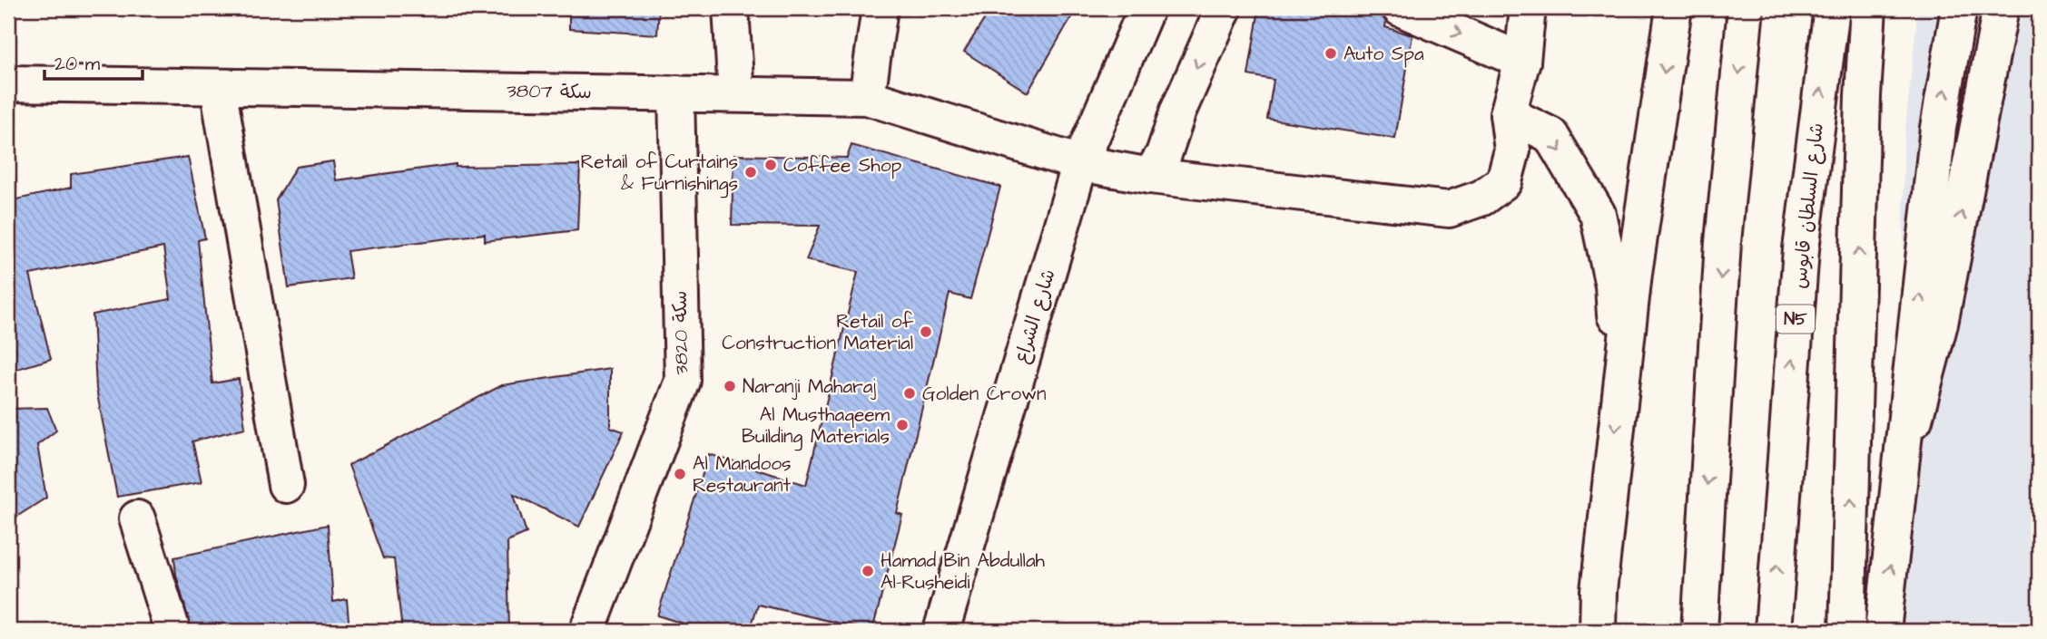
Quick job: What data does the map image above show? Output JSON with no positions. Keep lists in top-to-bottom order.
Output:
{
  "streets": {
    "main road": [
      "سكة 3807",
      "شارع السلطان قابوس",
      "شارع الشراع",
      "N5",
      "سكة 3820"
    ]
  },
  "crossings": [
    ["سكة 3807", "شارع الشراع"],
    ["سكة 3807", "سكة 3820"]
  ],
  "places": [
    "Auto Spa",
    "Coffee Shop",
    "Retail of Curtains & Furnishings",
    "Retail of Construction Material",
    "Naranji Maharaj",
    "Golden Crown",
    "Al Musthaqeem Building Materials",
    "Al Mandoos Restaurant",
    "Hamad Bin Abdullah Al-Rusheidi"
  ],
  "scale_bar": "20 m"
}
